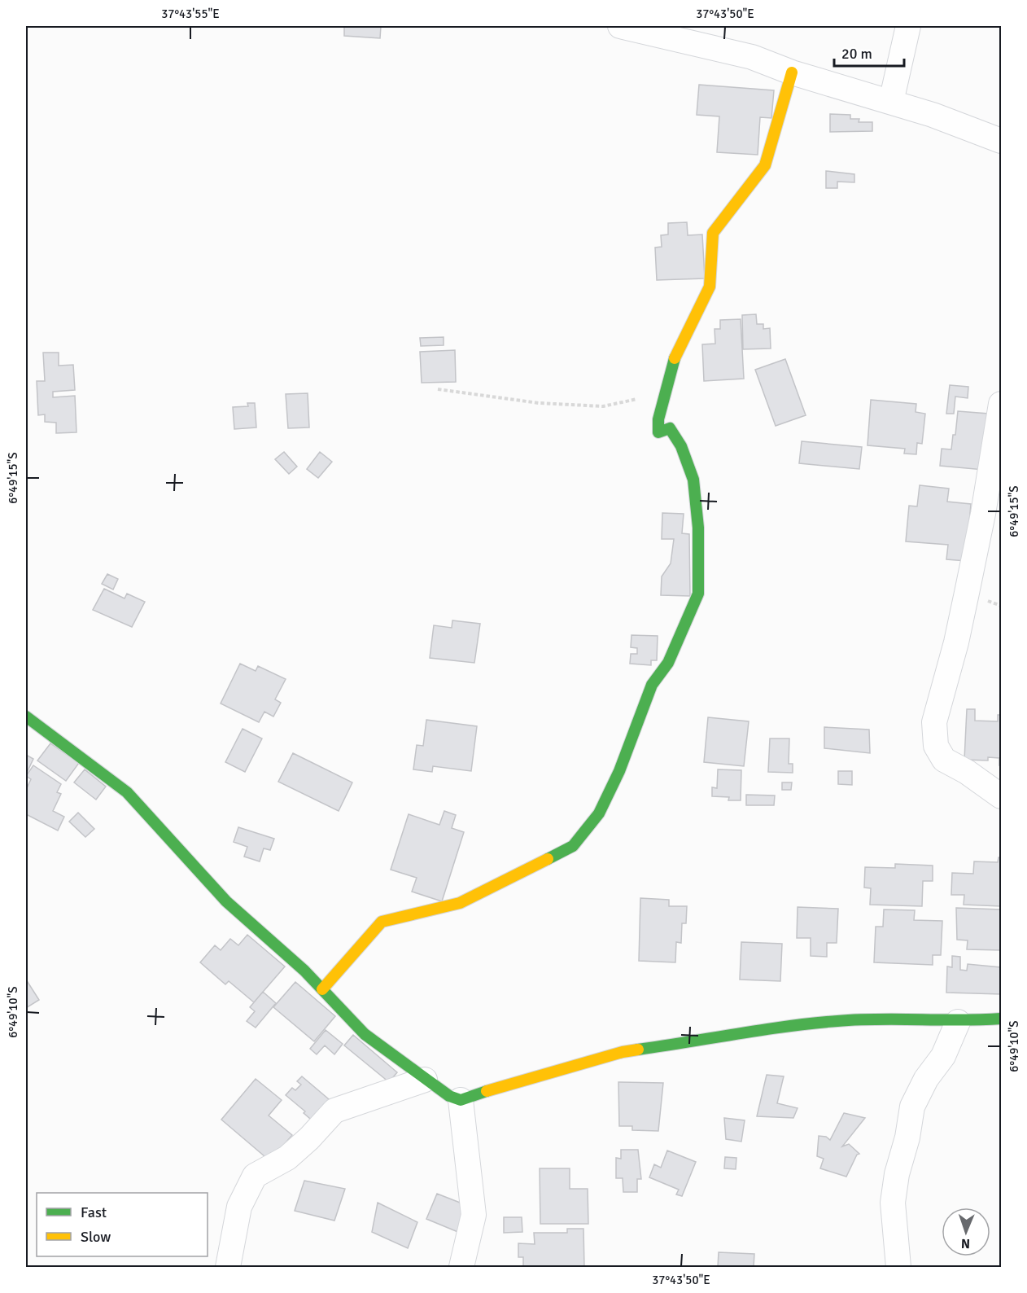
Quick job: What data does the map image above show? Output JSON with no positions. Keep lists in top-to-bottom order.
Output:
{
  "legend": ["Fast", "Slow"],
  "scale_bar": "20 m",
  "north": "bottom",
  "coordinates": [
    "37°43'55\"E",
    "37°43'50\"E",
    "6°49'15\"S",
    "6°49'10\"S"
  ]
}
